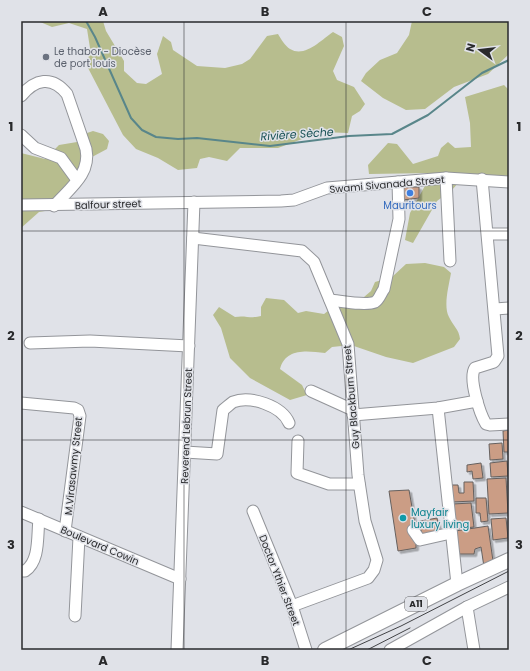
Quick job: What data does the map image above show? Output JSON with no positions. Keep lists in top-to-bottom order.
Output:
{
  "streets": {
    "main road": ["A11"],
    "street": [
      "Swami Sivanada Street",
      "Balfour street",
      "Guy Blackburn Street",
      "Reverend Lebrun Street",
      "M.Virasawmy Street",
      "Boulevard Cowin",
      "Doctor Ythier Street"
    ]
  },
  "crossings": [
    ["Swami Sivanada Street", "Balfour street"],
    ["Swami Sivanada Street", "Reverend Lebrun Street"],
    ["Balfour street", "Reverend Lebrun Street"],
    ["Guy Blackburn Street", "Reverend Lebrun Street"],
    ["Guy Blackburn Street", "Doctor Ythier Street"],
    ["Reverend Lebrun Street", "Boulevard Cowin"],
    ["M.Virasawmy Street", "Boulevard Cowin"]
  ],
  "water": ["Rivière Sèche"],
  "places": ["Le thabor - Diocèse de port louis", "Mauritours", "Mayfair luxury living"],
  "north": "left",
  "grid": {
    "columns": ["A", "B", "C"],
    "rows": ["1", "2", "3"]
  }
}
